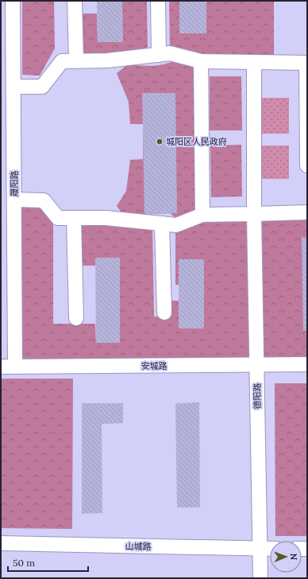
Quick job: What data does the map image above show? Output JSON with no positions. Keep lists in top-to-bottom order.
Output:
{
  "streets": {
    "street": [
      "晟阳路",
      "安城路",
      "德阳路",
      "山城路"
    ]
  },
  "crossings": [
    ["晟阳路", "安城路"],
    ["安城路", "德阳路"],
    ["德阳路", "山城路"]
  ],
  "places": ["城阳区人民政府"],
  "scale_bar": "50 m",
  "north": "right"
}
